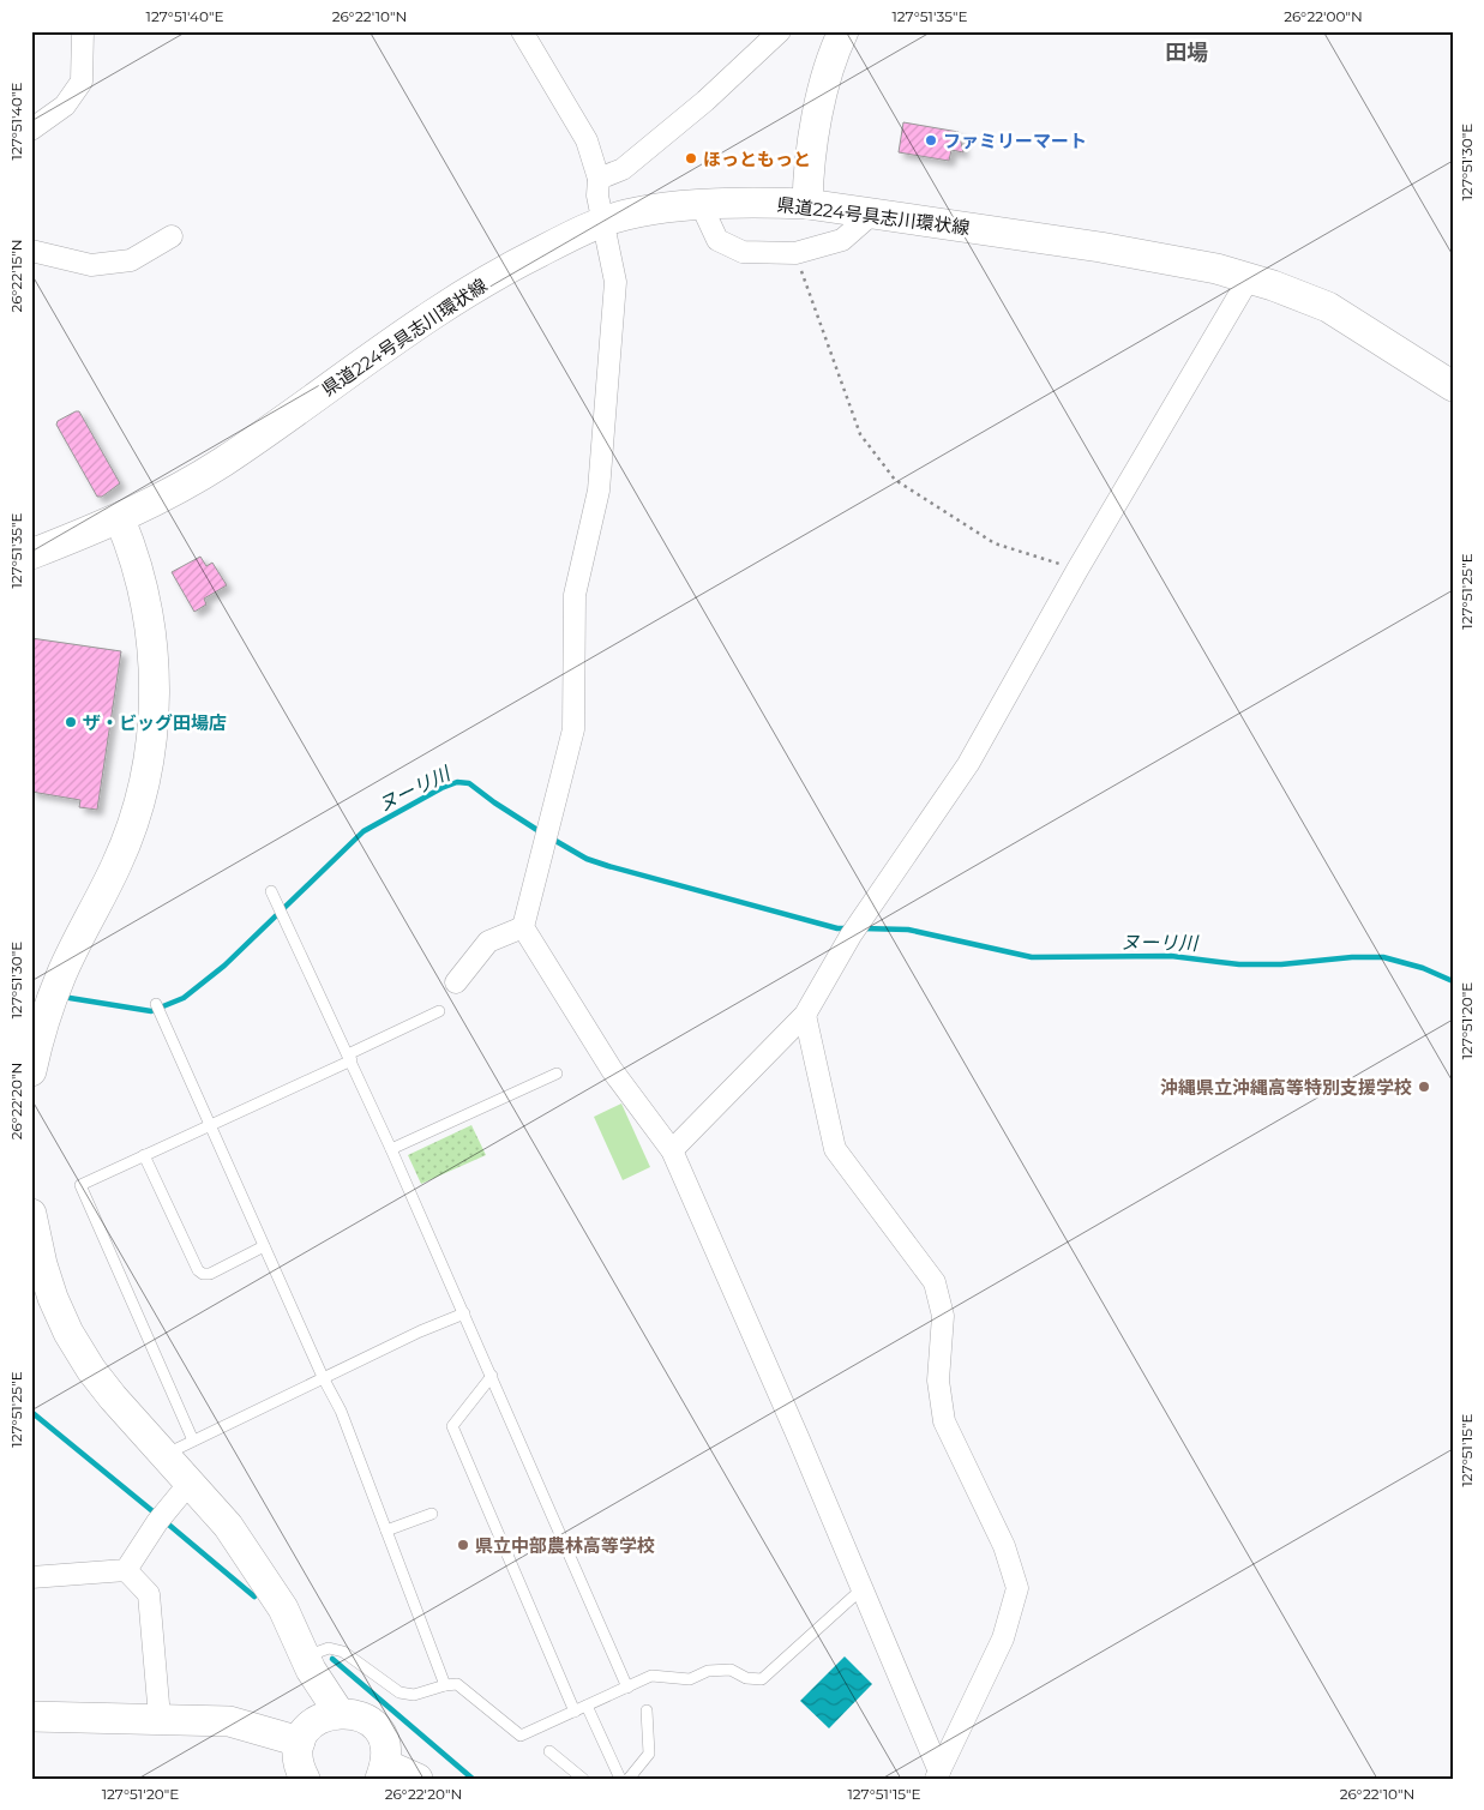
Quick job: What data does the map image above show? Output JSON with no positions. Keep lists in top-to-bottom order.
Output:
{
  "streets": {
    "street": ["県道224号具志川環状線"]
  },
  "districts": ["田場"],
  "water": ["ヌーリ川"],
  "places": [
    "ファミリーマート",
    "ほっともっと",
    "ザ・ビッグ田場店",
    "沖縄県立沖縄高等特別支援学校",
    "県立中部農林高等学校"
  ],
  "coordinates": [
    "127°51'40\"E",
    "26°22'10\"N",
    "127°51'35\"E",
    "26°22'00\"N",
    "127°51'30\"E",
    "26°22'15\"N",
    "127°51'25\"E",
    "127°51'20\"E",
    "26°22'20\"N",
    "127°51'15\"E"
  ]
}
